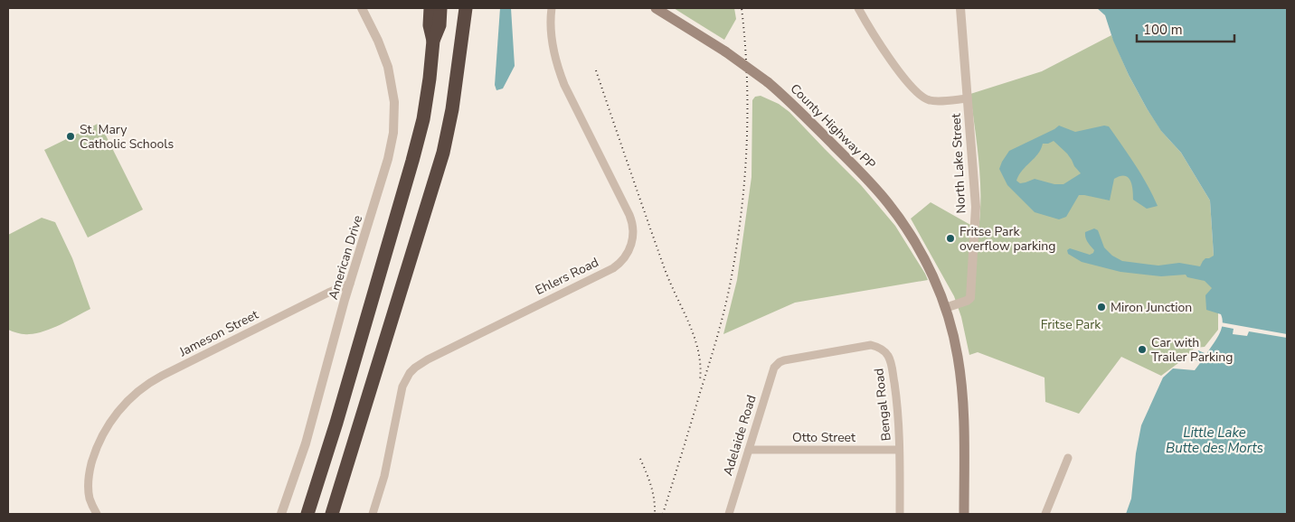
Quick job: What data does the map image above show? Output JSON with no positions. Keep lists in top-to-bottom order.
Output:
{
  "streets": {
    "main road": ["County Highway PP"],
    "street": [
      "North Lake Street",
      "American Drive",
      "Ehlers Road",
      "Jameson Street",
      "Bengal Road",
      "Adelaide Road",
      "Otto Street"
    ]
  },
  "crossings": [
    ["County Highway PP", "North Lake Street"],
    ["American Drive", "Jameson Street"],
    ["Bengal Road", "Adelaide Road"],
    ["Bengal Road", "Otto Street"],
    ["Adelaide Road", "Otto Street"]
  ],
  "water": ["Little Lake Butte des Morts"],
  "parks": ["Fritse Park"],
  "places": [
    "St. Mary Catholic Schools",
    "Fritse Park overflow parking",
    "Miron Junction",
    "Car with Trailer Parking"
  ],
  "scale_bar": "100 m"
}
